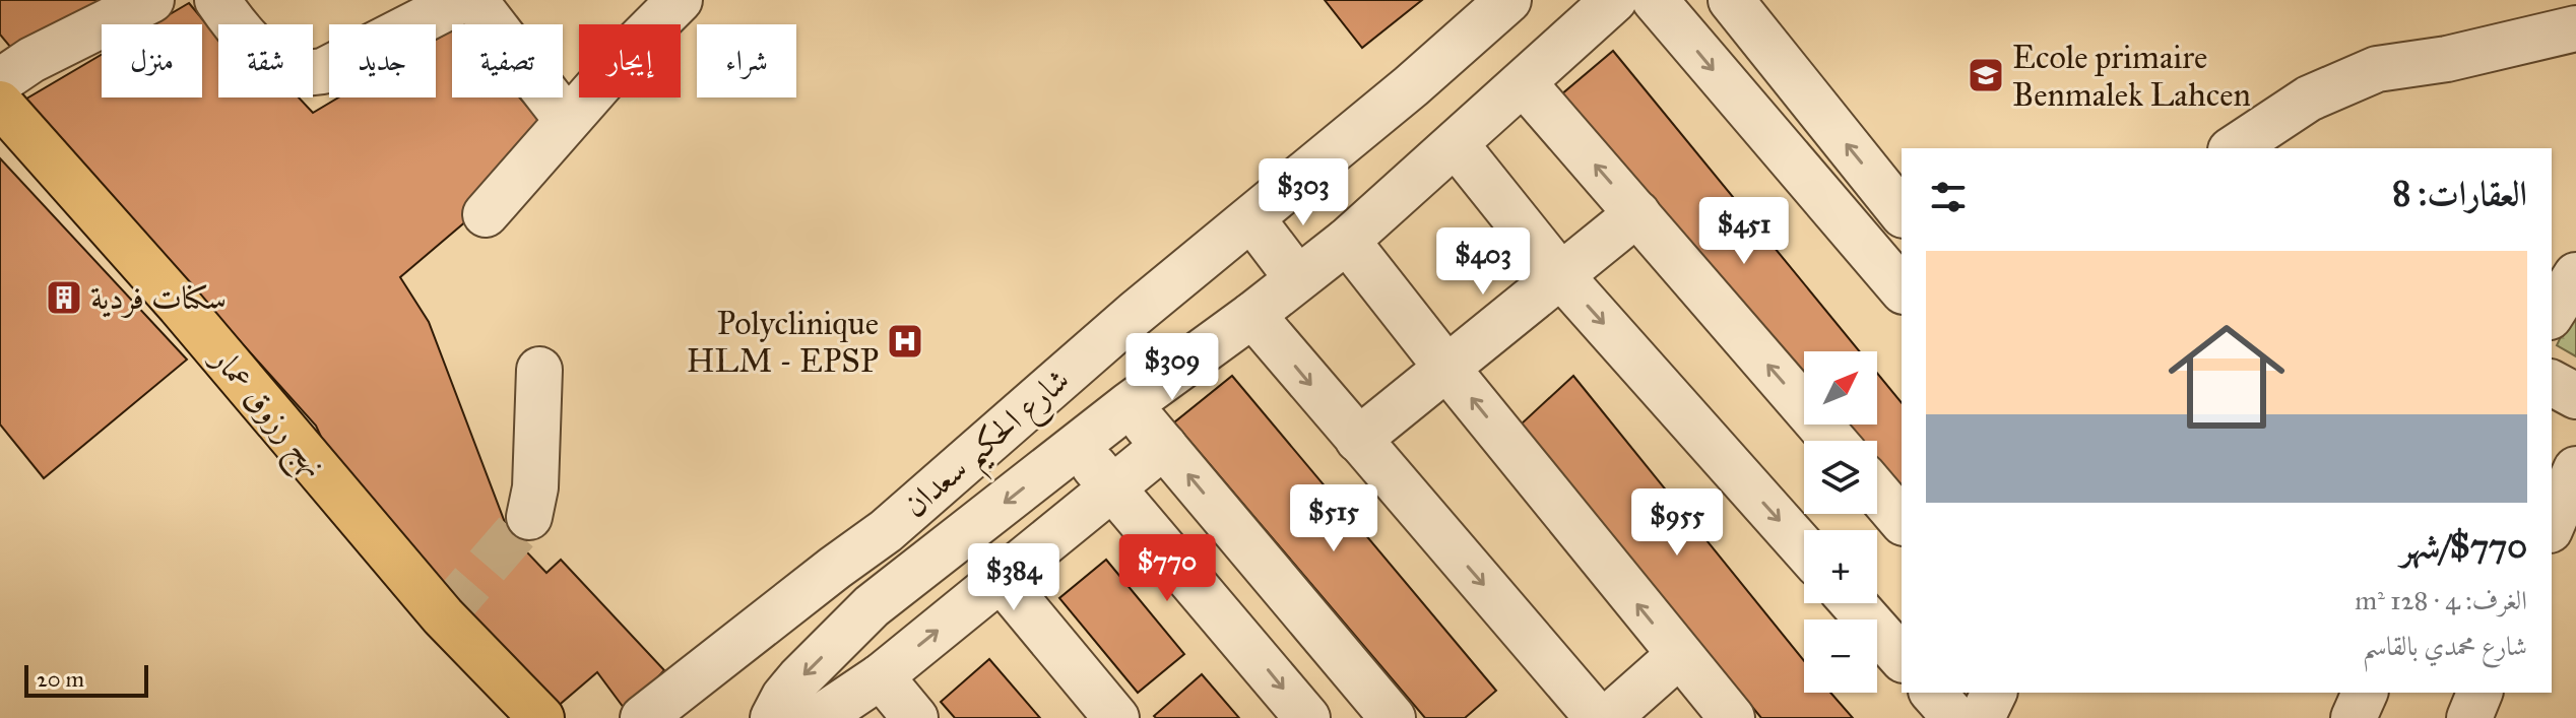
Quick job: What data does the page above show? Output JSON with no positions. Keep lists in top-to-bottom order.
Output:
{
  "streets": {
    "main road": ["نهج رزوق عمار"],
    "street": ["شارع الحكيم سعدان"]
  },
  "places": {
    "school or university": ["Ecole primaire Benmalek Lahcen"],
    "building": ["سكنات فردية"],
    "hospital": ["Polyclinique HLM - EPSP"]
  },
  "scale_bar": "20 m",
  "north": "top right",
  "page": {
    "chip": [
      "شراء",
      "إيجار",
      "تصفية",
      "جديد",
      "شقة",
      "منزل"
    ],
    "heading": "العقارات: 8",
    "price": [
      "$303",
      "$451",
      "$403",
      "$309",
      "$515",
      "$955",
      "$770",
      "$384"
    ],
    "list": [
      {
        "name": "$770/شهر",
        "note": "الغرف: 4 · 128 m² · شارع محمدي بالقاسم"
      }
    ],
    "map_buttons": ["+", "−"],
    "scale": "20 m"
  }
}
